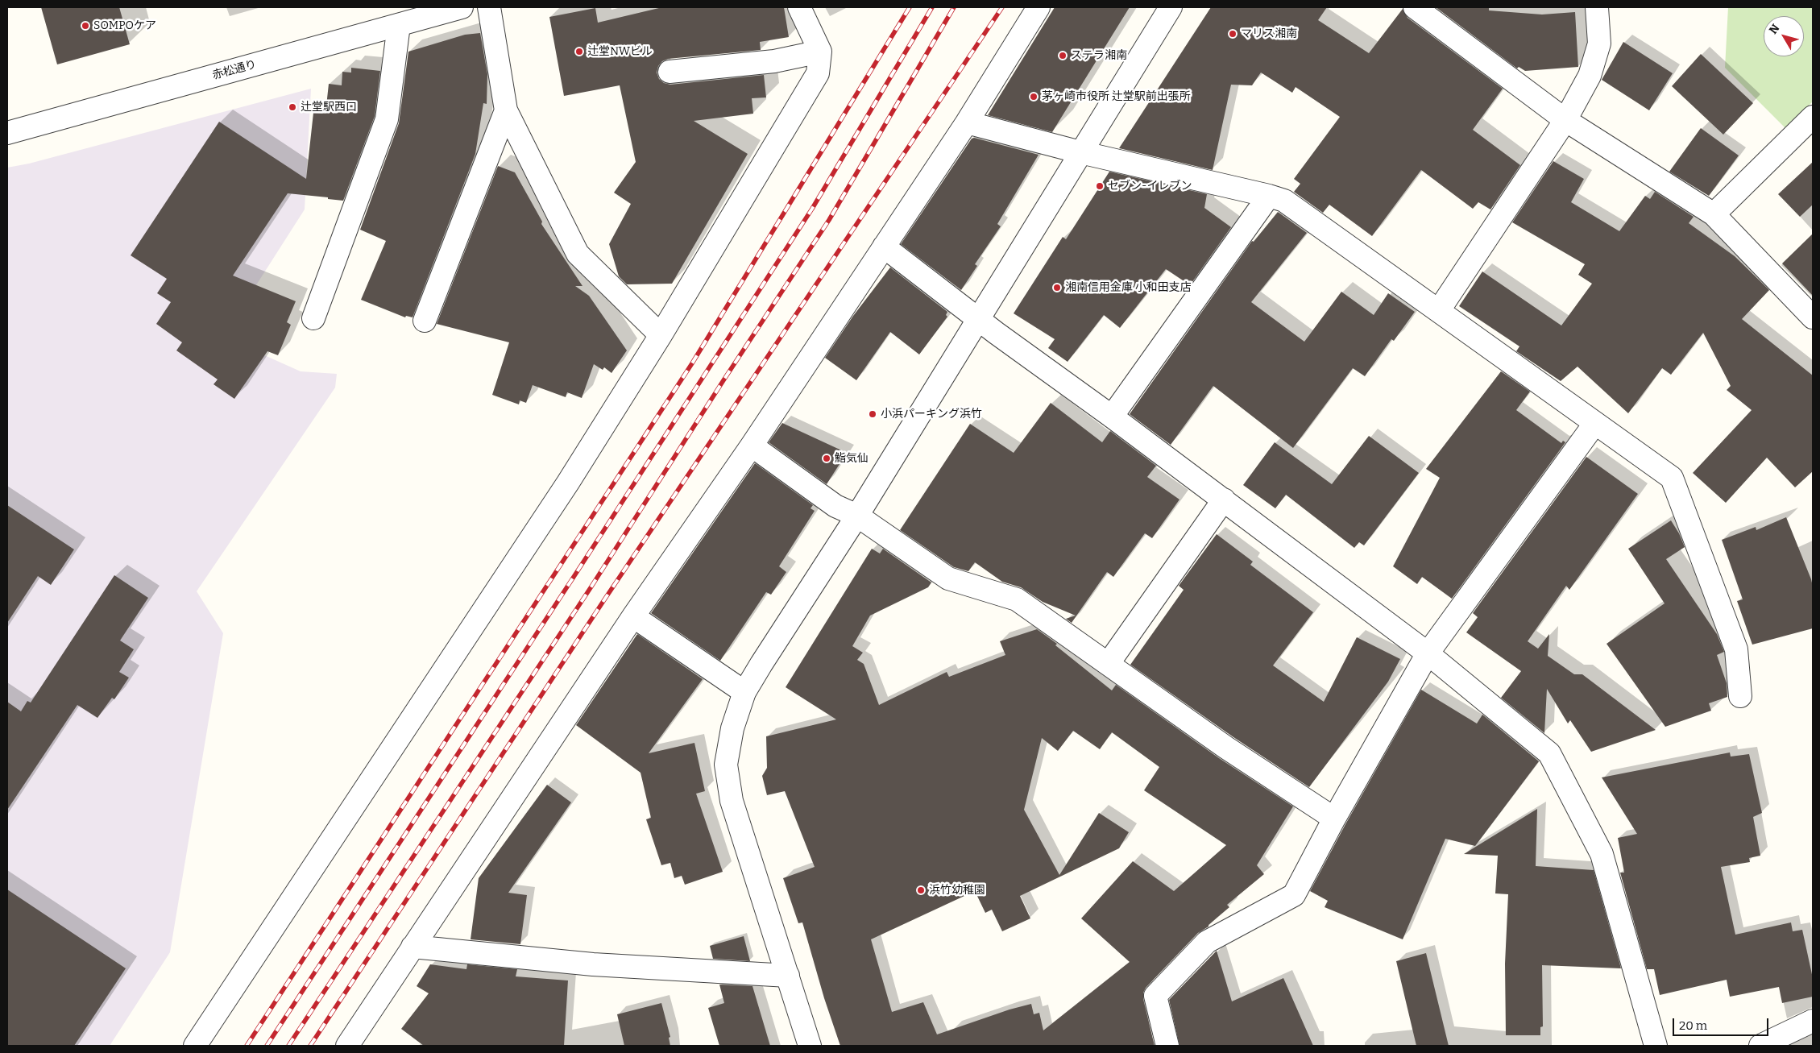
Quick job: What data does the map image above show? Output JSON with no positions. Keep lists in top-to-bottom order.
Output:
{
  "streets": {
    "street": ["赤松通り"]
  },
  "places": [
    "SOMPOケア",
    "マリス湘南",
    "辻堂NWビル",
    "ステラ湘南",
    "茅ヶ崎市役所 辻堂駅前出張所",
    "辻堂駅西口",
    "セブン-イレブン",
    "湘南信用金庫 小和田支店",
    "小浜パーキング浜竹",
    "鮨気仙",
    "浜竹幼稚園"
  ],
  "scale_bar": "20 m",
  "north": "top left"
}
